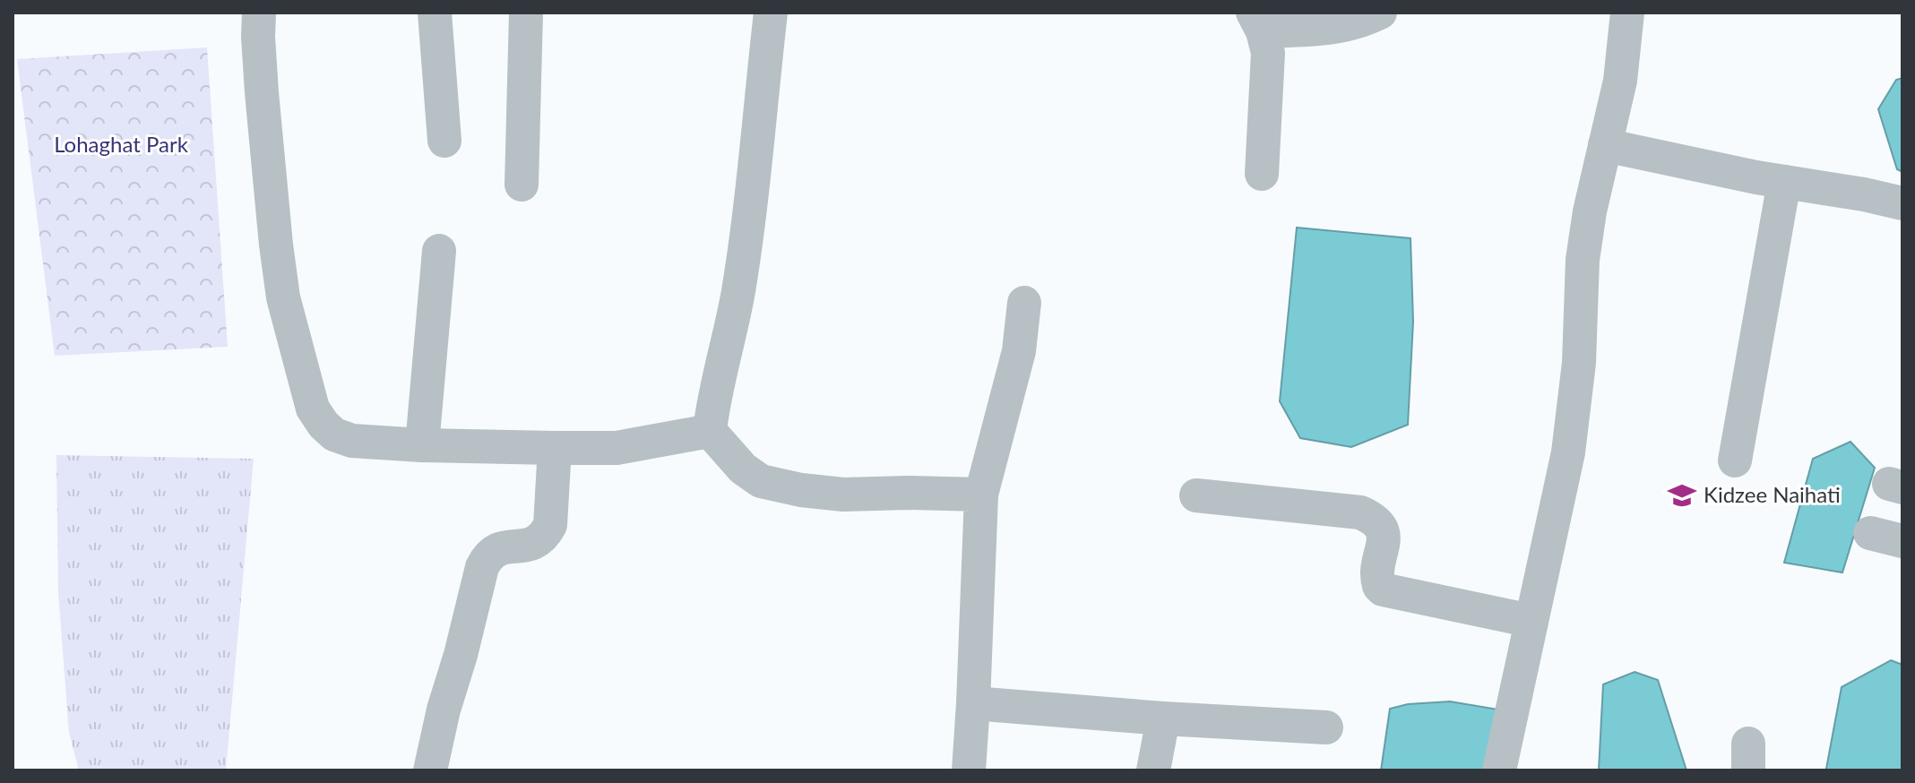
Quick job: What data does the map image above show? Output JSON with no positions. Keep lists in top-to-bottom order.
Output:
{
  "parks": ["Lohaghat Park"],
  "places": {
    "school or university": ["Kidzee Naihati"]
  }
}
